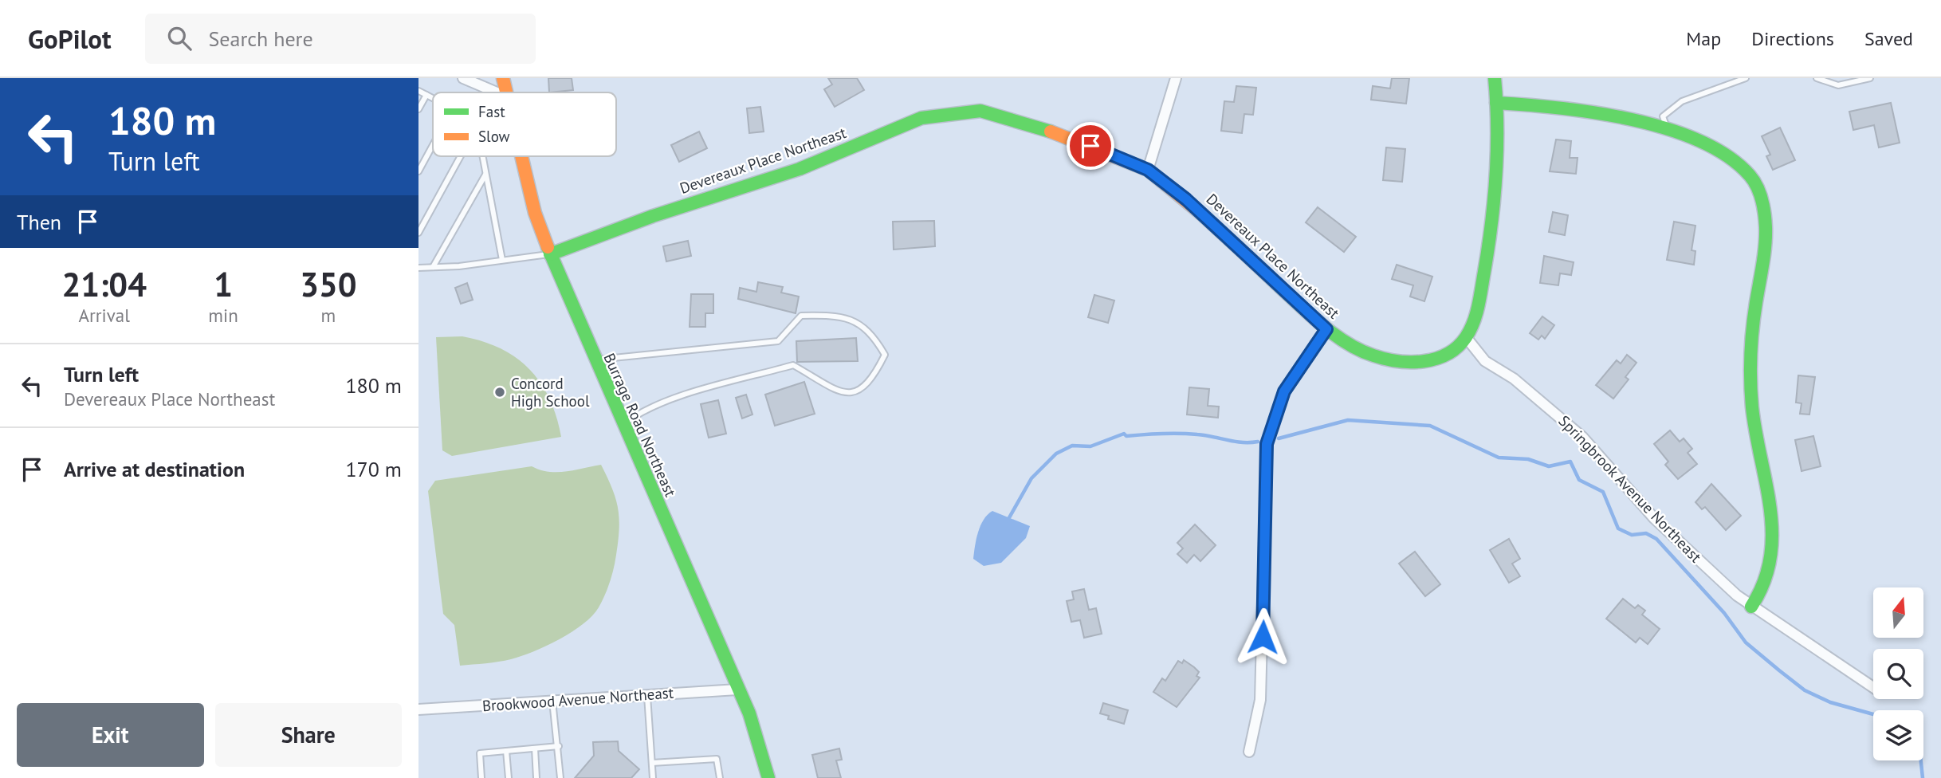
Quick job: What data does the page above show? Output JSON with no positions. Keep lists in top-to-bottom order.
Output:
{
  "streets": {
    "street": [
      "Devereaux Place Northeast",
      "Burrage Road Northeast",
      "Springbrook Avenue Northeast",
      "Brookwood Avenue Northeast"
    ]
  },
  "crossings": [
    ["Devereaux Place Northeast", "Burrage Road Northeast"],
    ["Devereaux Place Northeast", "Springbrook Avenue Northeast"],
    ["Burrage Road Northeast", "Brookwood Avenue Northeast"]
  ],
  "places": ["Concord High School"],
  "legend": ["Fast", "Slow"],
  "north": "top",
  "page": {
    "header": "GoPilot",
    "search": "Search here",
    "nav": ["Map", "Directions", "Saved"],
    "turn": ["180 m", "Turn left"],
    "then": "Then",
    "eta": [
      "21:04",
      "Arrival",
      "1",
      "min",
      "350",
      "m"
    ],
    "list": [
      {
        "name": "Turn left",
        "note": "Devereaux Place Northeast",
        "value": "180 m"
      },
      {
        "name": "Arrive at destination",
        "value": "170 m"
      }
    ],
    "buttons": ["Exit", "Share"]
  }
}
